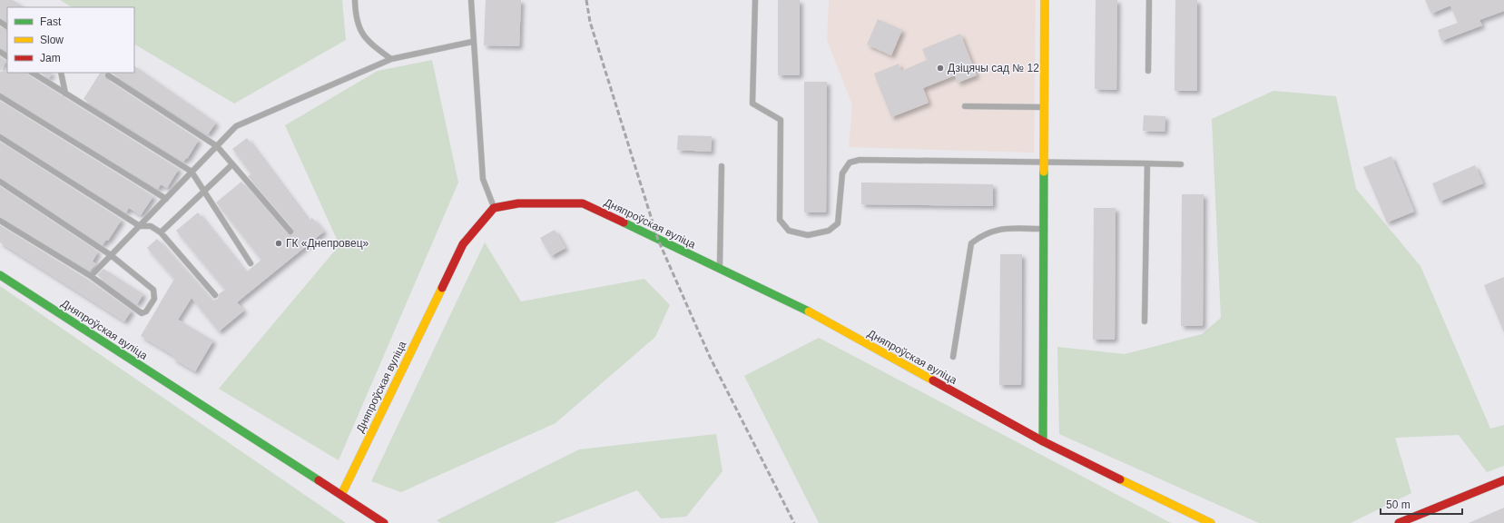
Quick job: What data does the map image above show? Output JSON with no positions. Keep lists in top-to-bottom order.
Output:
{
  "streets": {
    "street": ["Дняпроўская вуліца"]
  },
  "places": ["Дзіцячы сад № 12", "ГК «Днепровец»"],
  "legend": ["Fast", "Slow", "Jam"],
  "scale_bar": "50 m"
}
